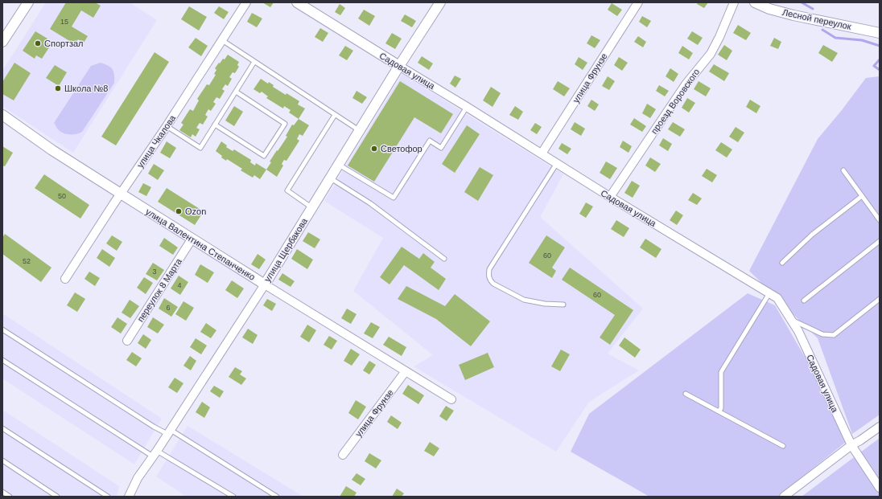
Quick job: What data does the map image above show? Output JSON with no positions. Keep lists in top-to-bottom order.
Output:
{
  "streets": {
    "street": [
      "Лесной переулок",
      "Садовая улица",
      "улица Фрунзе",
      "проезд Воровского",
      "улица Чкалова",
      "улица Валентина Степанченко",
      "улица Щербакова",
      "переулок 8 Марта"
    ]
  },
  "crossings": [
    ["Садовая улица", "улица Фрунзе"],
    ["Садовая улица", "проезд Воровского"],
    ["Садовая улица", "улица Щербакова"],
    ["улица Фрунзе", "улица Валентина Степанченко"],
    ["улица Чкалова", "улица Валентина Степанченко"],
    ["улица Валентина Степанченко", "улица Щербакова"],
    ["улица Валентина Степанченко", "переулок 8 Марта"]
  ],
  "places": [
    "Спортзал",
    "Школа №8",
    "Светофор",
    "Ozon"
  ],
  "house_numbers": [
    "15",
    "50",
    "60",
    "52",
    "3",
    "4",
    "60",
    "6"
  ]
}
